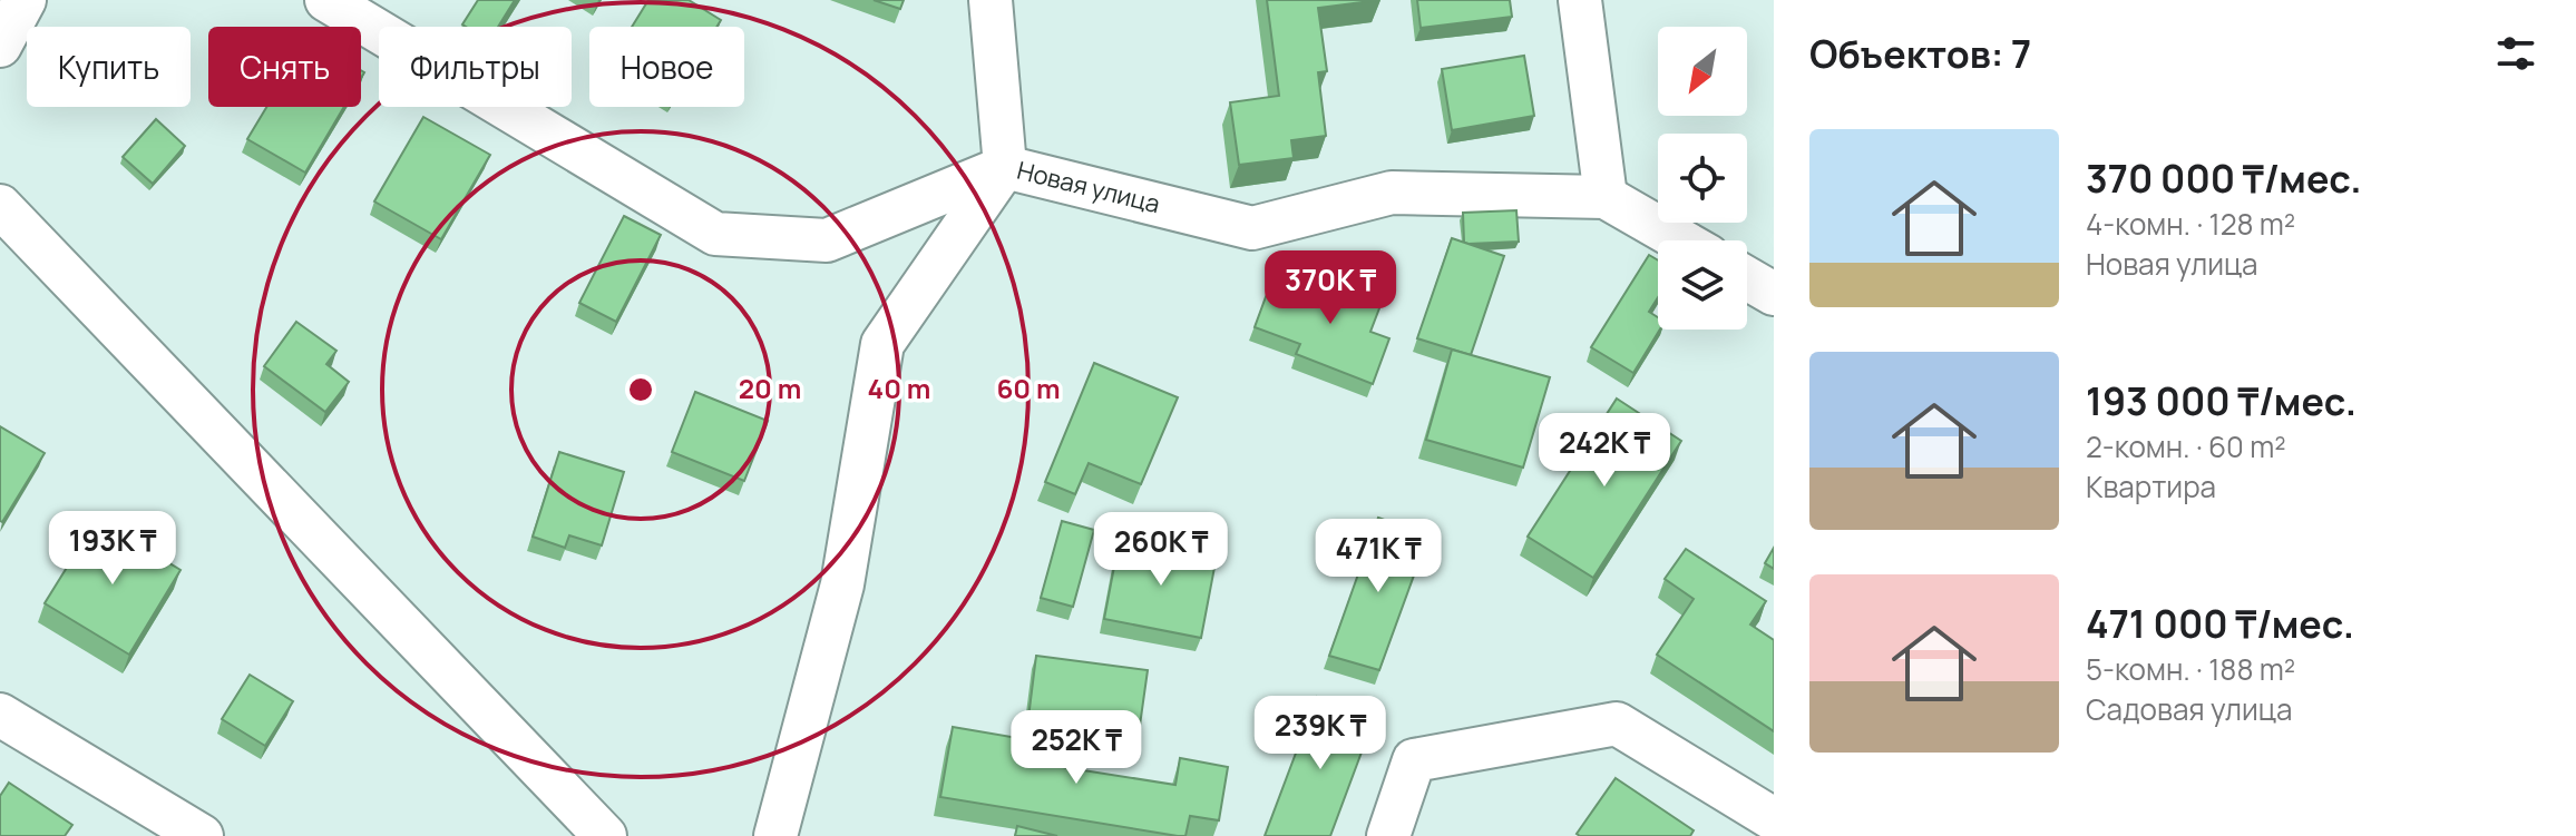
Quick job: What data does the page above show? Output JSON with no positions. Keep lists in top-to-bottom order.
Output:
{
  "streets": {
    "street": ["Новая улица"]
  },
  "north": "bottom left",
  "page": {
    "heading": "Объектов: 7",
    "chip": [
      "Купить",
      "Снять",
      "Фильтры",
      "Новое"
    ],
    "list": [
      {
        "name": "370 000 ₸/мес.",
        "note": "4-комн. · 128 m² · Новая улица"
      },
      {
        "name": "193 000 ₸/мес.",
        "note": "2-комн. · 60 m² · Квартира"
      },
      {
        "name": "471 000 ₸/мес.",
        "note": "5-комн. · 188 m² · Садовая улица"
      }
    ],
    "price": [
      "370K ₸",
      "242K ₸",
      "193K ₸",
      "260K ₸",
      "471K ₸",
      "239K ₸",
      "252K ₸"
    ]
  },
  "rings": ["20 m", "40 m", "60 m"]
}
